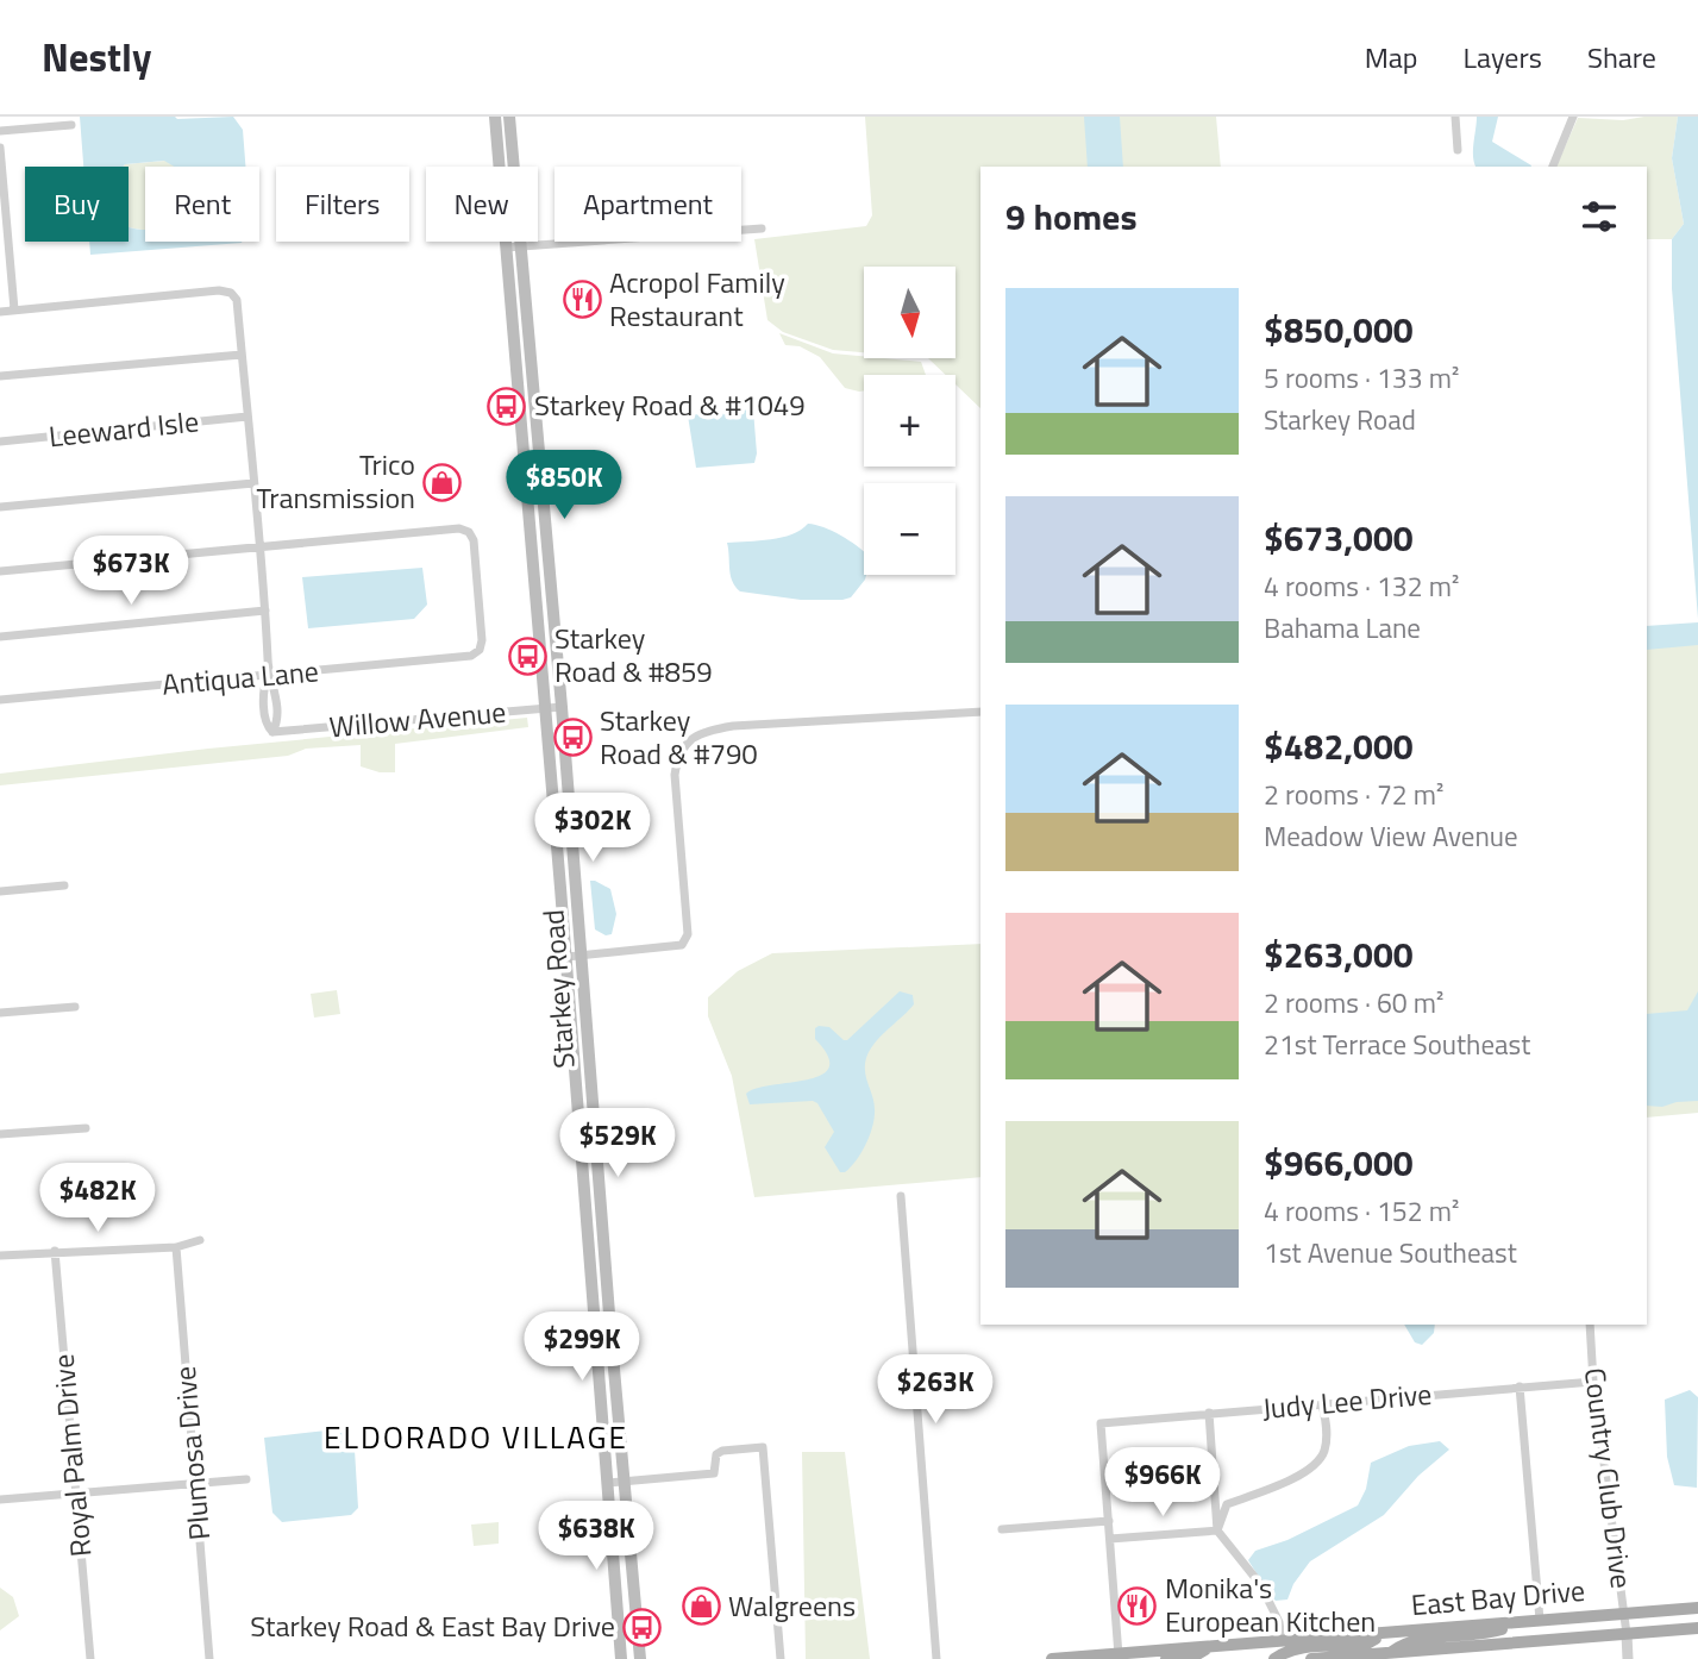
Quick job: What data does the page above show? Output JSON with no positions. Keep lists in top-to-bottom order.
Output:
{
  "streets": {
    "main road": ["Starkey Road", "East Bay Drive"],
    "street": [
      "Leeward Isle",
      "Antiqua Lane",
      "Willow Avenue",
      "Judy Lee Drive",
      "Plumosa Drive",
      "Royal Palm Drive",
      "Country Club Drive"
    ]
  },
  "crossings": [
    ["Antiqua Lane", "Willow Avenue"],
    ["Willow Avenue", "Starkey Road"],
    ["Judy Lee Drive", "Country Club Drive"],
    ["Country Club Drive", "East Bay Drive"]
  ],
  "districts": ["ELDORADO VILLAGE"],
  "places": {
    "restaurant": ["Acropol Family Restaurant", "Monika's European Kitchen"],
    "bus stop": [
      "Starkey Road & #1049",
      "Starkey Road & #859",
      "Starkey Road & #790",
      "Starkey Road & East Bay Drive"
    ],
    "shop": ["Trico Transmission", "Walgreens"]
  },
  "north": "bottom",
  "page": {
    "header": "Nestly",
    "nav": ["Map", "Layers", "Share"],
    "chip": [
      "Buy",
      "Rent",
      "Filters",
      "New",
      "Apartment"
    ],
    "heading": "9 homes",
    "map_buttons": ["+", "−"],
    "list": [
      {
        "name": "$850,000",
        "note": "5 rooms · 133 m² · Starkey Road"
      },
      {
        "name": "$673,000",
        "note": "4 rooms · 132 m² · Bahama Lane"
      },
      {
        "name": "$482,000",
        "note": "2 rooms · 72 m² · Meadow View Avenue"
      },
      {
        "name": "$263,000",
        "note": "2 rooms · 60 m² · 21st Terrace Southeast"
      },
      {
        "name": "$966,000",
        "note": "4 rooms · 152 m² · 1st Avenue Southeast"
      }
    ],
    "price": [
      "$850K",
      "$673K",
      "$302K",
      "$529K",
      "$482K",
      "$299K",
      "$263K",
      "$966K",
      "$638K"
    ]
  }
}
